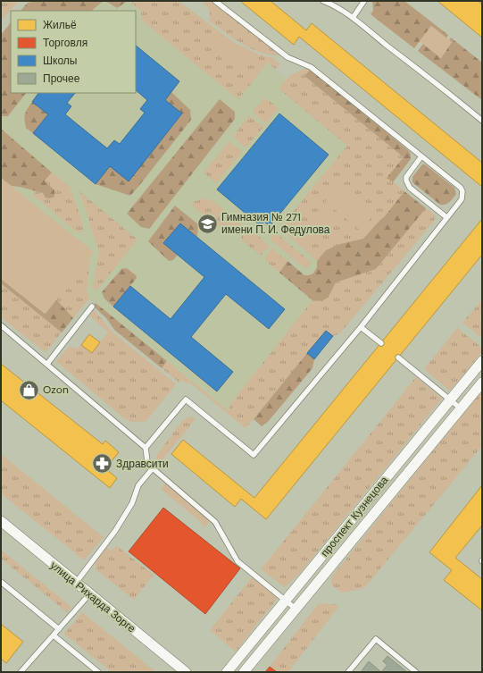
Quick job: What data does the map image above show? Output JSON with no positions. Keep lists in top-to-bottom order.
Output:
{
  "streets": {
    "street": ["проспект Кузнецова", "улица Рихарда Зорге"]
  },
  "places": {
    "school or university": ["Гимназия № 271 имени П. И. Федулова"],
    "shop": ["Ozon"],
    "pharmacy": ["Здравсити"]
  },
  "legend": [
    "Жильё",
    "Торговля",
    "Школы",
    "Прочее"
  ]
}
